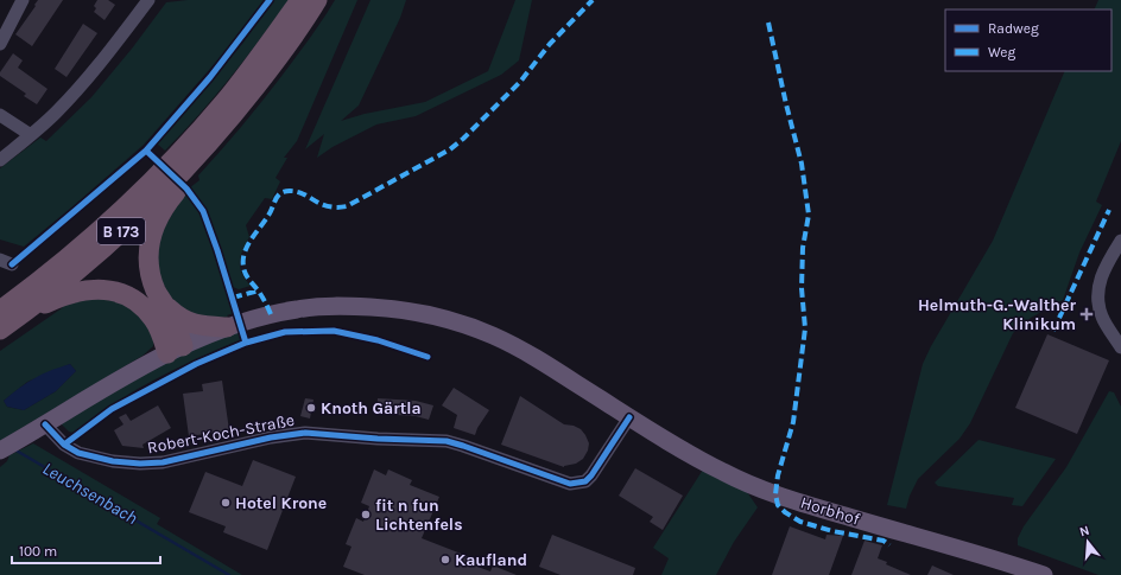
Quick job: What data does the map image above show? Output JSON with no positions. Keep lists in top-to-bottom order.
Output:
{
  "streets": {
    "highway": ["B 173"],
    "main road": ["Horbhof"],
    "street": ["Robert-Koch-Straße"]
  },
  "crossings": [
    ["Robert-Koch-Straße", "Horbhof"]
  ],
  "water": ["Leuchsenbach"],
  "places": {
    "health": ["Helmuth-G.-Walther Klinikum"],
    "other": [
      "Knoth Gärtla",
      "Hotel Krone",
      "fit n fun Lichtenfels",
      "Kaufland"
    ]
  },
  "legend": ["Radweg", "Weg"],
  "scale_bar": "100 m",
  "north": "top"
}
